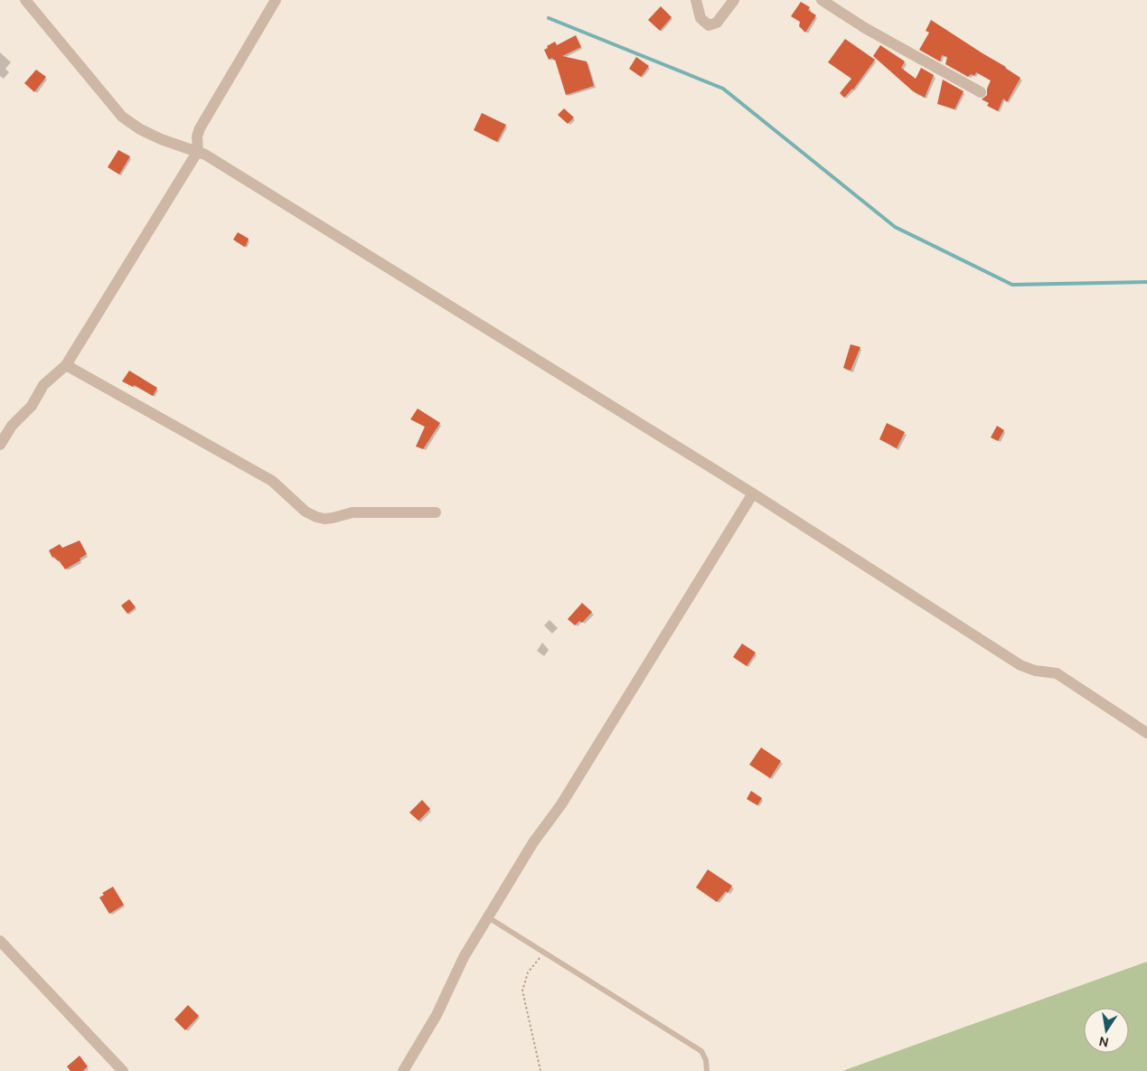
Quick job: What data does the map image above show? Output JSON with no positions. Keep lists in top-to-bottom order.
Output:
{
  "north": "bottom"
}
